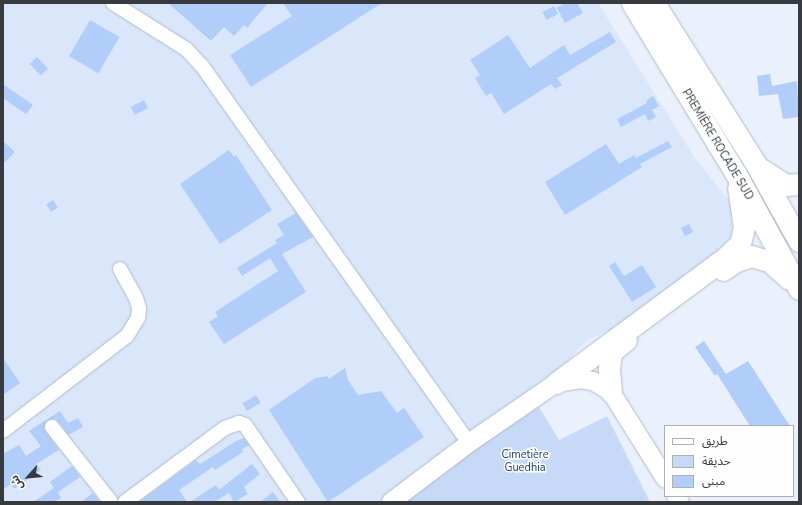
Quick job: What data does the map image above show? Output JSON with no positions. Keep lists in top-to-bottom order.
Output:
{
  "streets": {
    "highway": ["PREMIÈRE ROCADE SUD"]
  },
  "parks": ["Cimetière Guedhia"],
  "legend": ["طريق", "حديقة", "مبنى"],
  "north": "bottom left"
}
